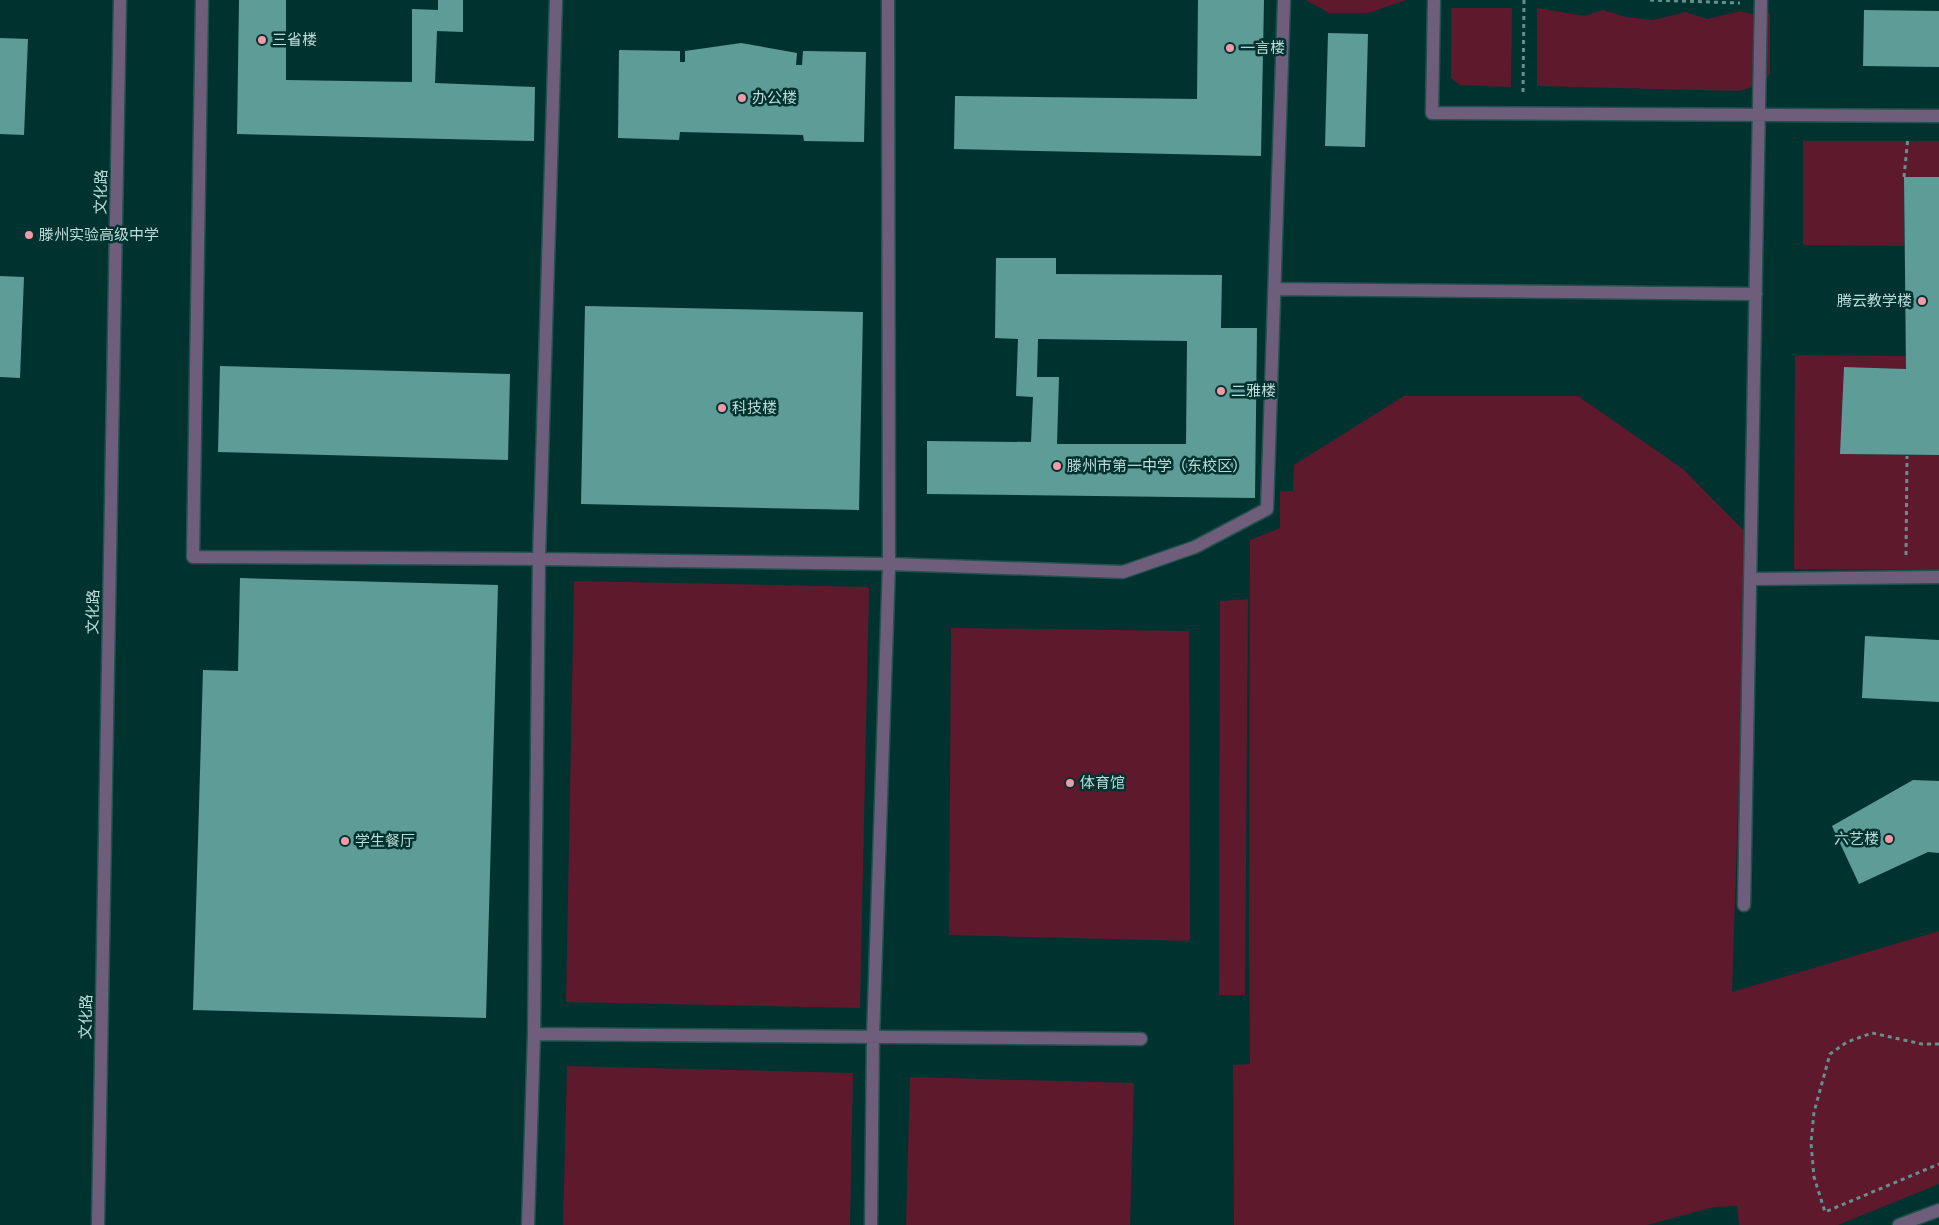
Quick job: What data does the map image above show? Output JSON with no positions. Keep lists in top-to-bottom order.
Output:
{
  "streets": {
    "street": ["文化路"]
  },
  "places": [
    "三省楼",
    "一言楼",
    "办公楼",
    "滕州实验高级中学",
    "腾云教学楼",
    "二雅楼",
    "科技楼",
    "滕州市第一中学（东校区）",
    "体育馆",
    "六艺楼",
    "学生餐厅"
  ]
}
